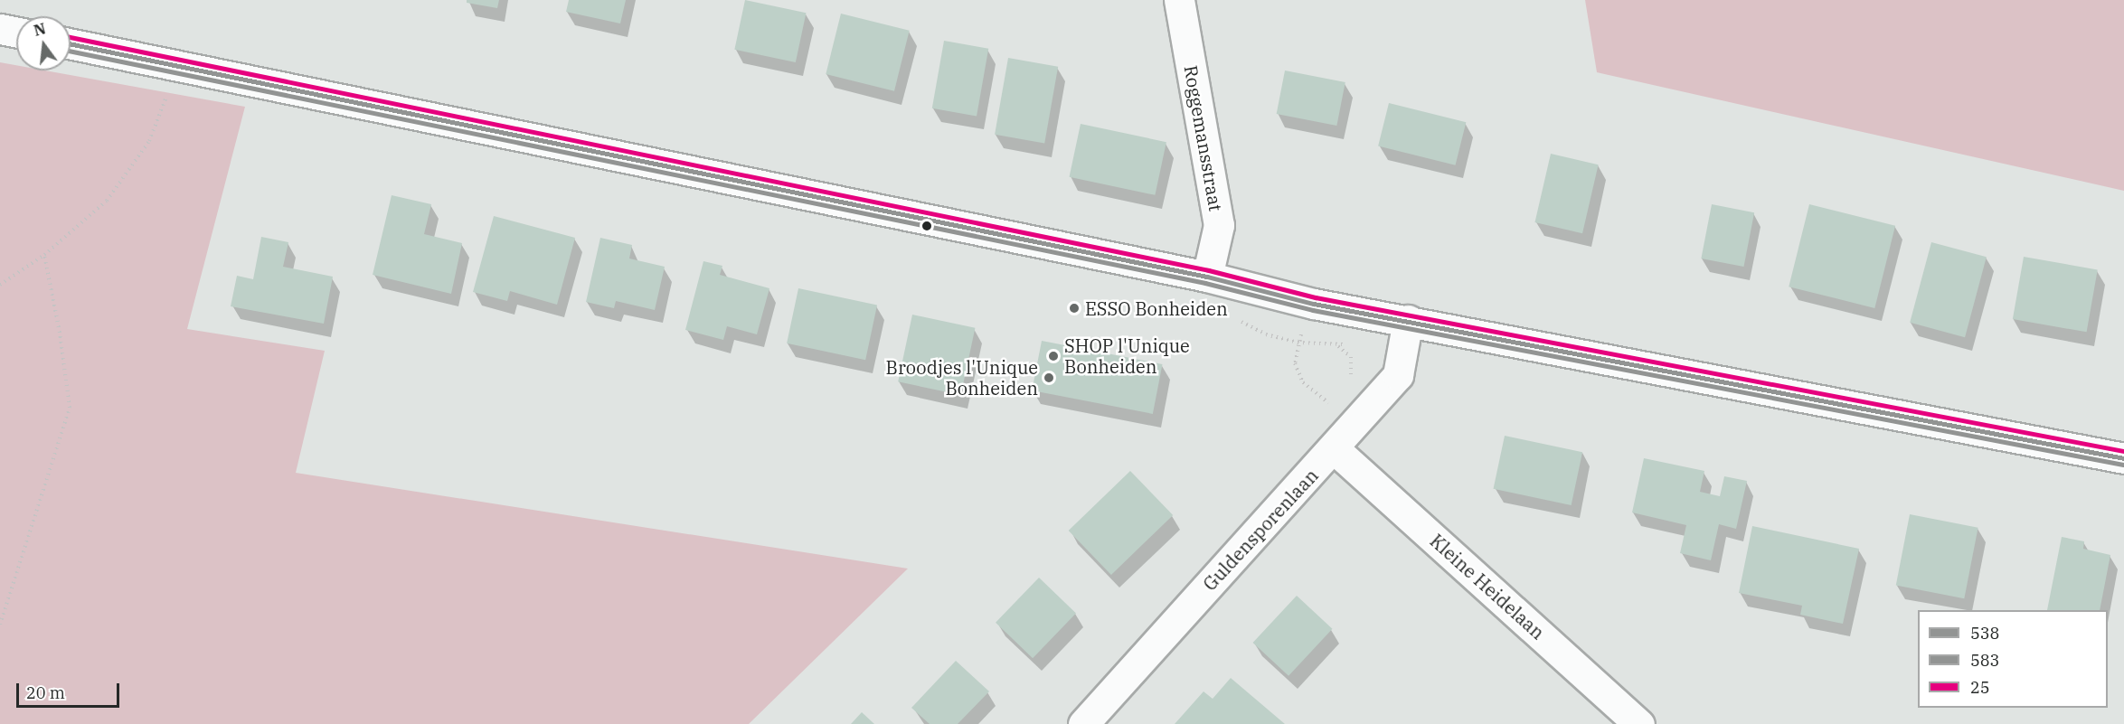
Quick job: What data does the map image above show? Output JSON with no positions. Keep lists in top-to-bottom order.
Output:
{
  "streets": {
    "street": ["Roggemansstraat", "Guldensporenlaan", "Kleine Heidelaan"]
  },
  "crossings": [
    ["Guldensporenlaan", "Kleine Heidelaan"]
  ],
  "places": ["ESSO Bonheiden", "SHOP l'Unique Bonheiden", "Broodjes l'Unique Bonheiden"],
  "lines": ["transit line 25", "transit line 538", "transit line 583"],
  "legend": ["538", "583", "25"],
  "scale_bar": "20 m",
  "north": "top"
}
